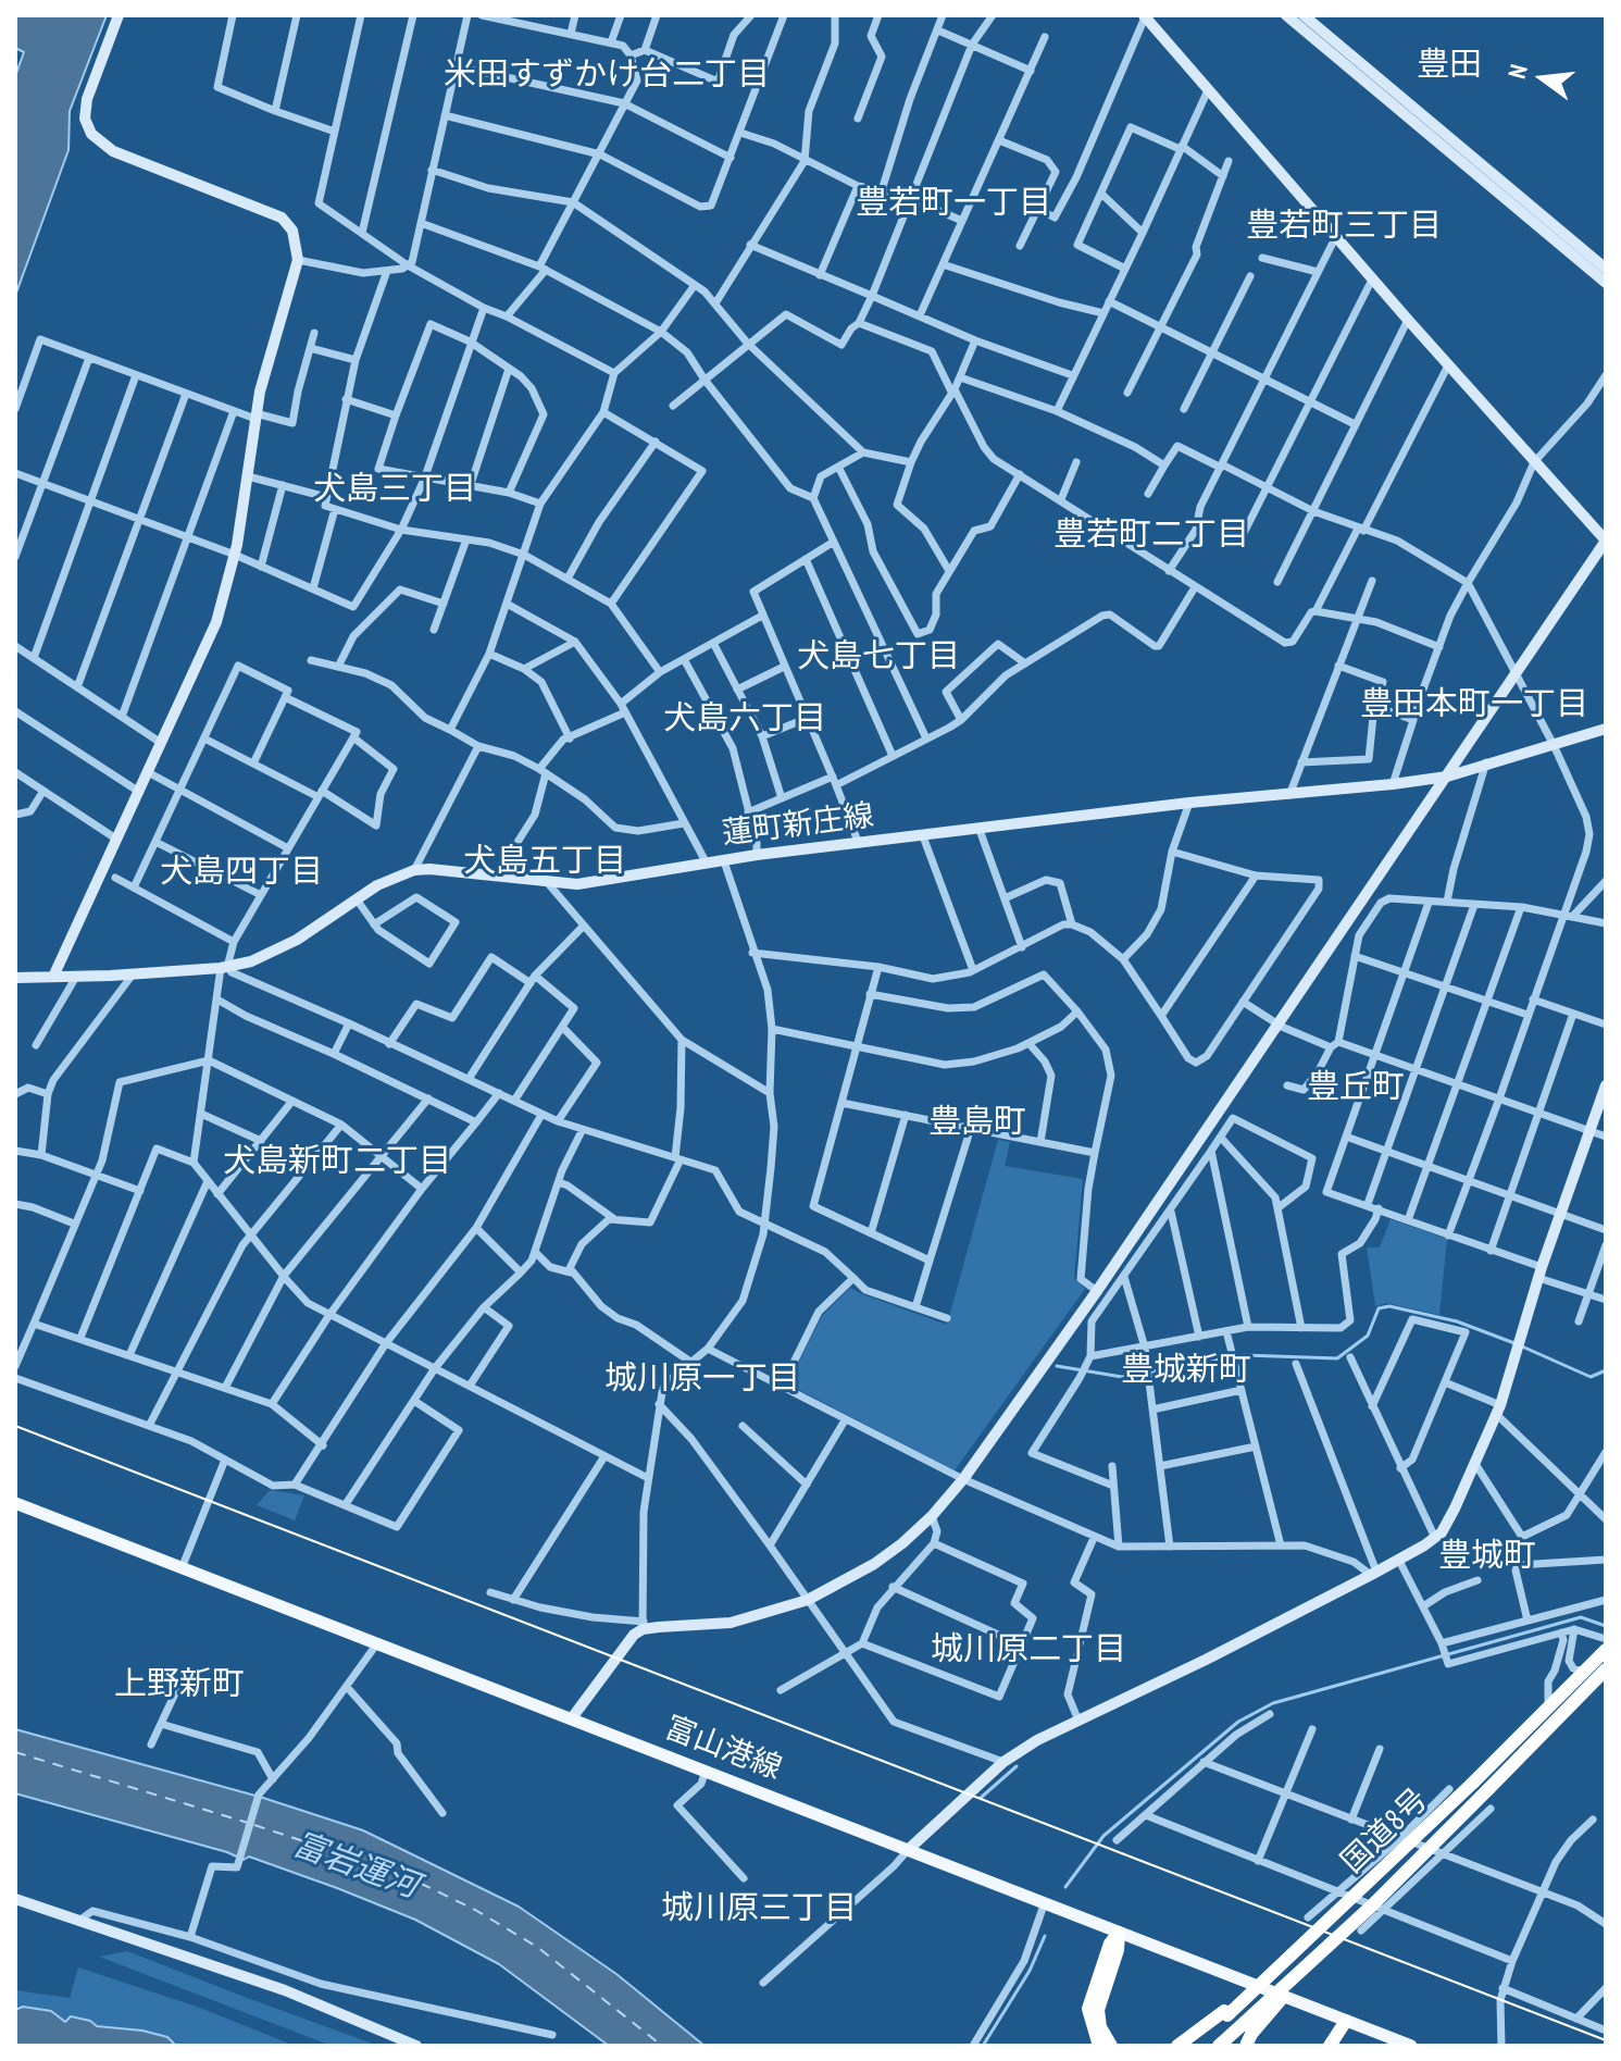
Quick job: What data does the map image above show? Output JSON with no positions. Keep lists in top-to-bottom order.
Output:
{
  "streets": {
    "highway": ["国道8号"],
    "main road": ["富山港線"],
    "street": ["蓮町新庄線"]
  },
  "districts": [
    "豊田",
    "米田すずかけ台二丁目",
    "豊若町一丁目",
    "豊若町三丁目",
    "犬島三丁目",
    "豊若町二丁目",
    "犬島七丁目",
    "豊田本町一丁目",
    "犬島六丁目",
    "犬島五丁目",
    "犬島四丁目",
    "豊丘町",
    "豊島町",
    "犬島新町二丁目",
    "豊城新町",
    "城川原一丁目",
    "豊城町",
    "城川原二丁目",
    "上野新町",
    "城川原三丁目"
  ],
  "water": ["富岩運河"],
  "north": "left"
}
